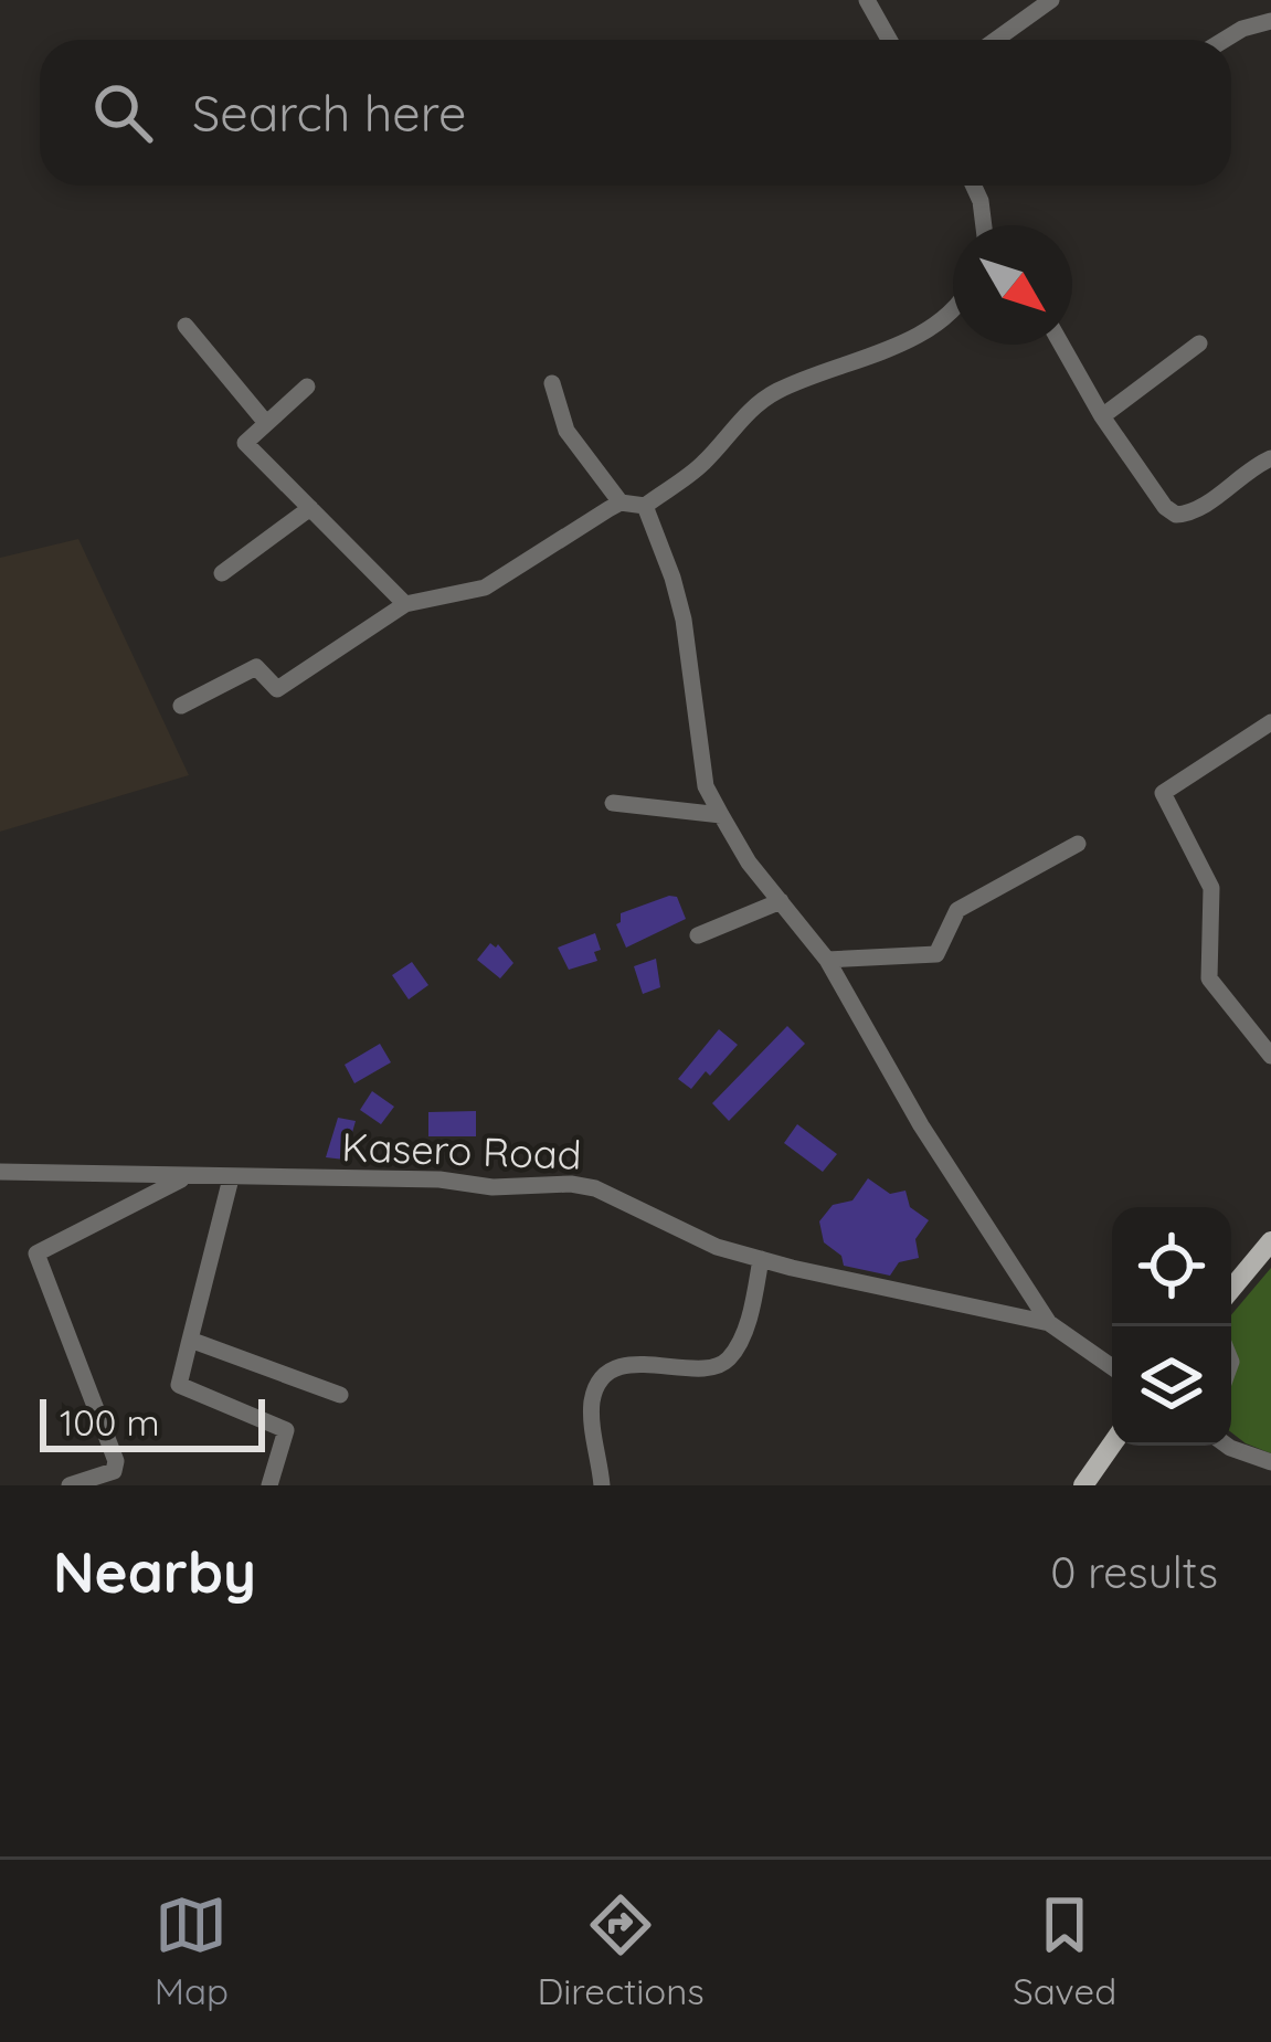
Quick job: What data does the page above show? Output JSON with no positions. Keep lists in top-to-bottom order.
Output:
{
  "streets": {
    "street": ["Kasero Road"]
  },
  "scale_bar": "100 m",
  "north": "bottom right",
  "page": {
    "search": "Search here",
    "scale": "100 m",
    "heading": ["Nearby", "0 results"],
    "nav": ["Map", "Directions", "Saved"]
  }
}
